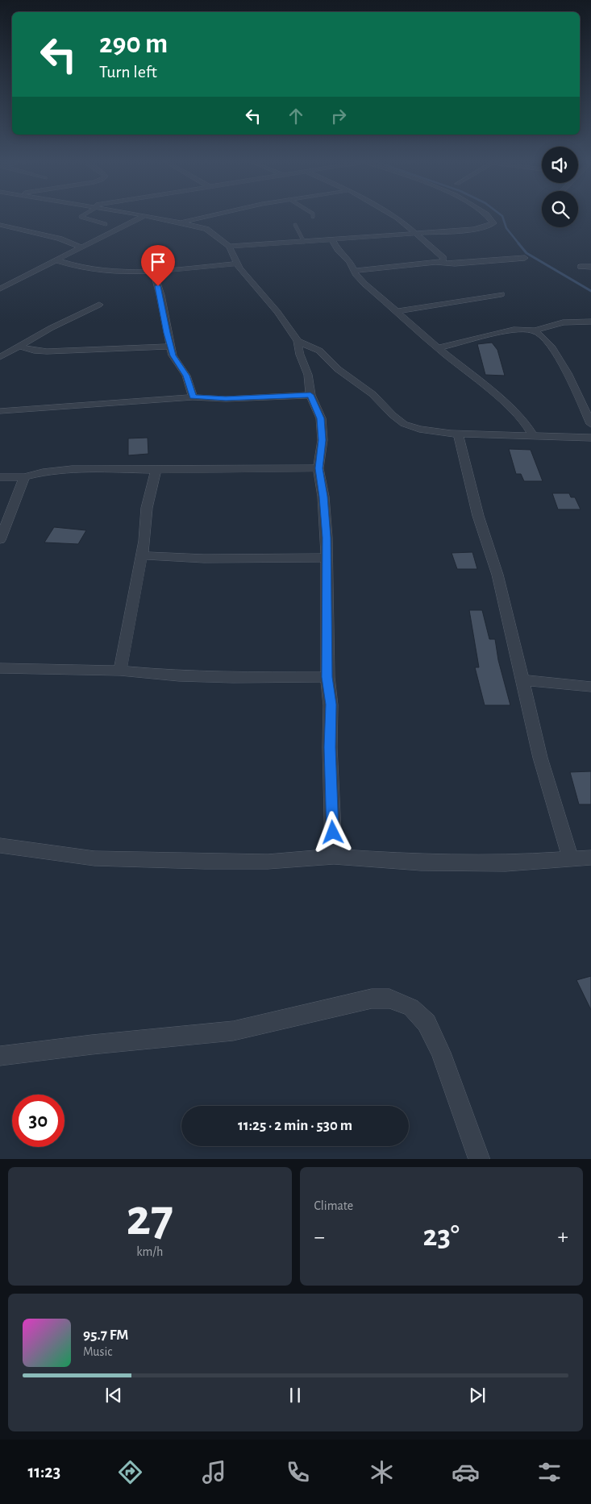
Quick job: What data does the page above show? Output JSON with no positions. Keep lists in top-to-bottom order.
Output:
{
  "page": {
    "turn": ["290 m", "Turn left"],
    "limit": "30",
    "trip": "11:25 · 2 min · 530 m",
    "tile": [
      ["27", "km/h"],
      "Climate"
    ],
    "heat": ["−", "23°", "+"],
    "song": ["95.7 FM", "Music"],
    "tabs": "11:23"
  }
}
